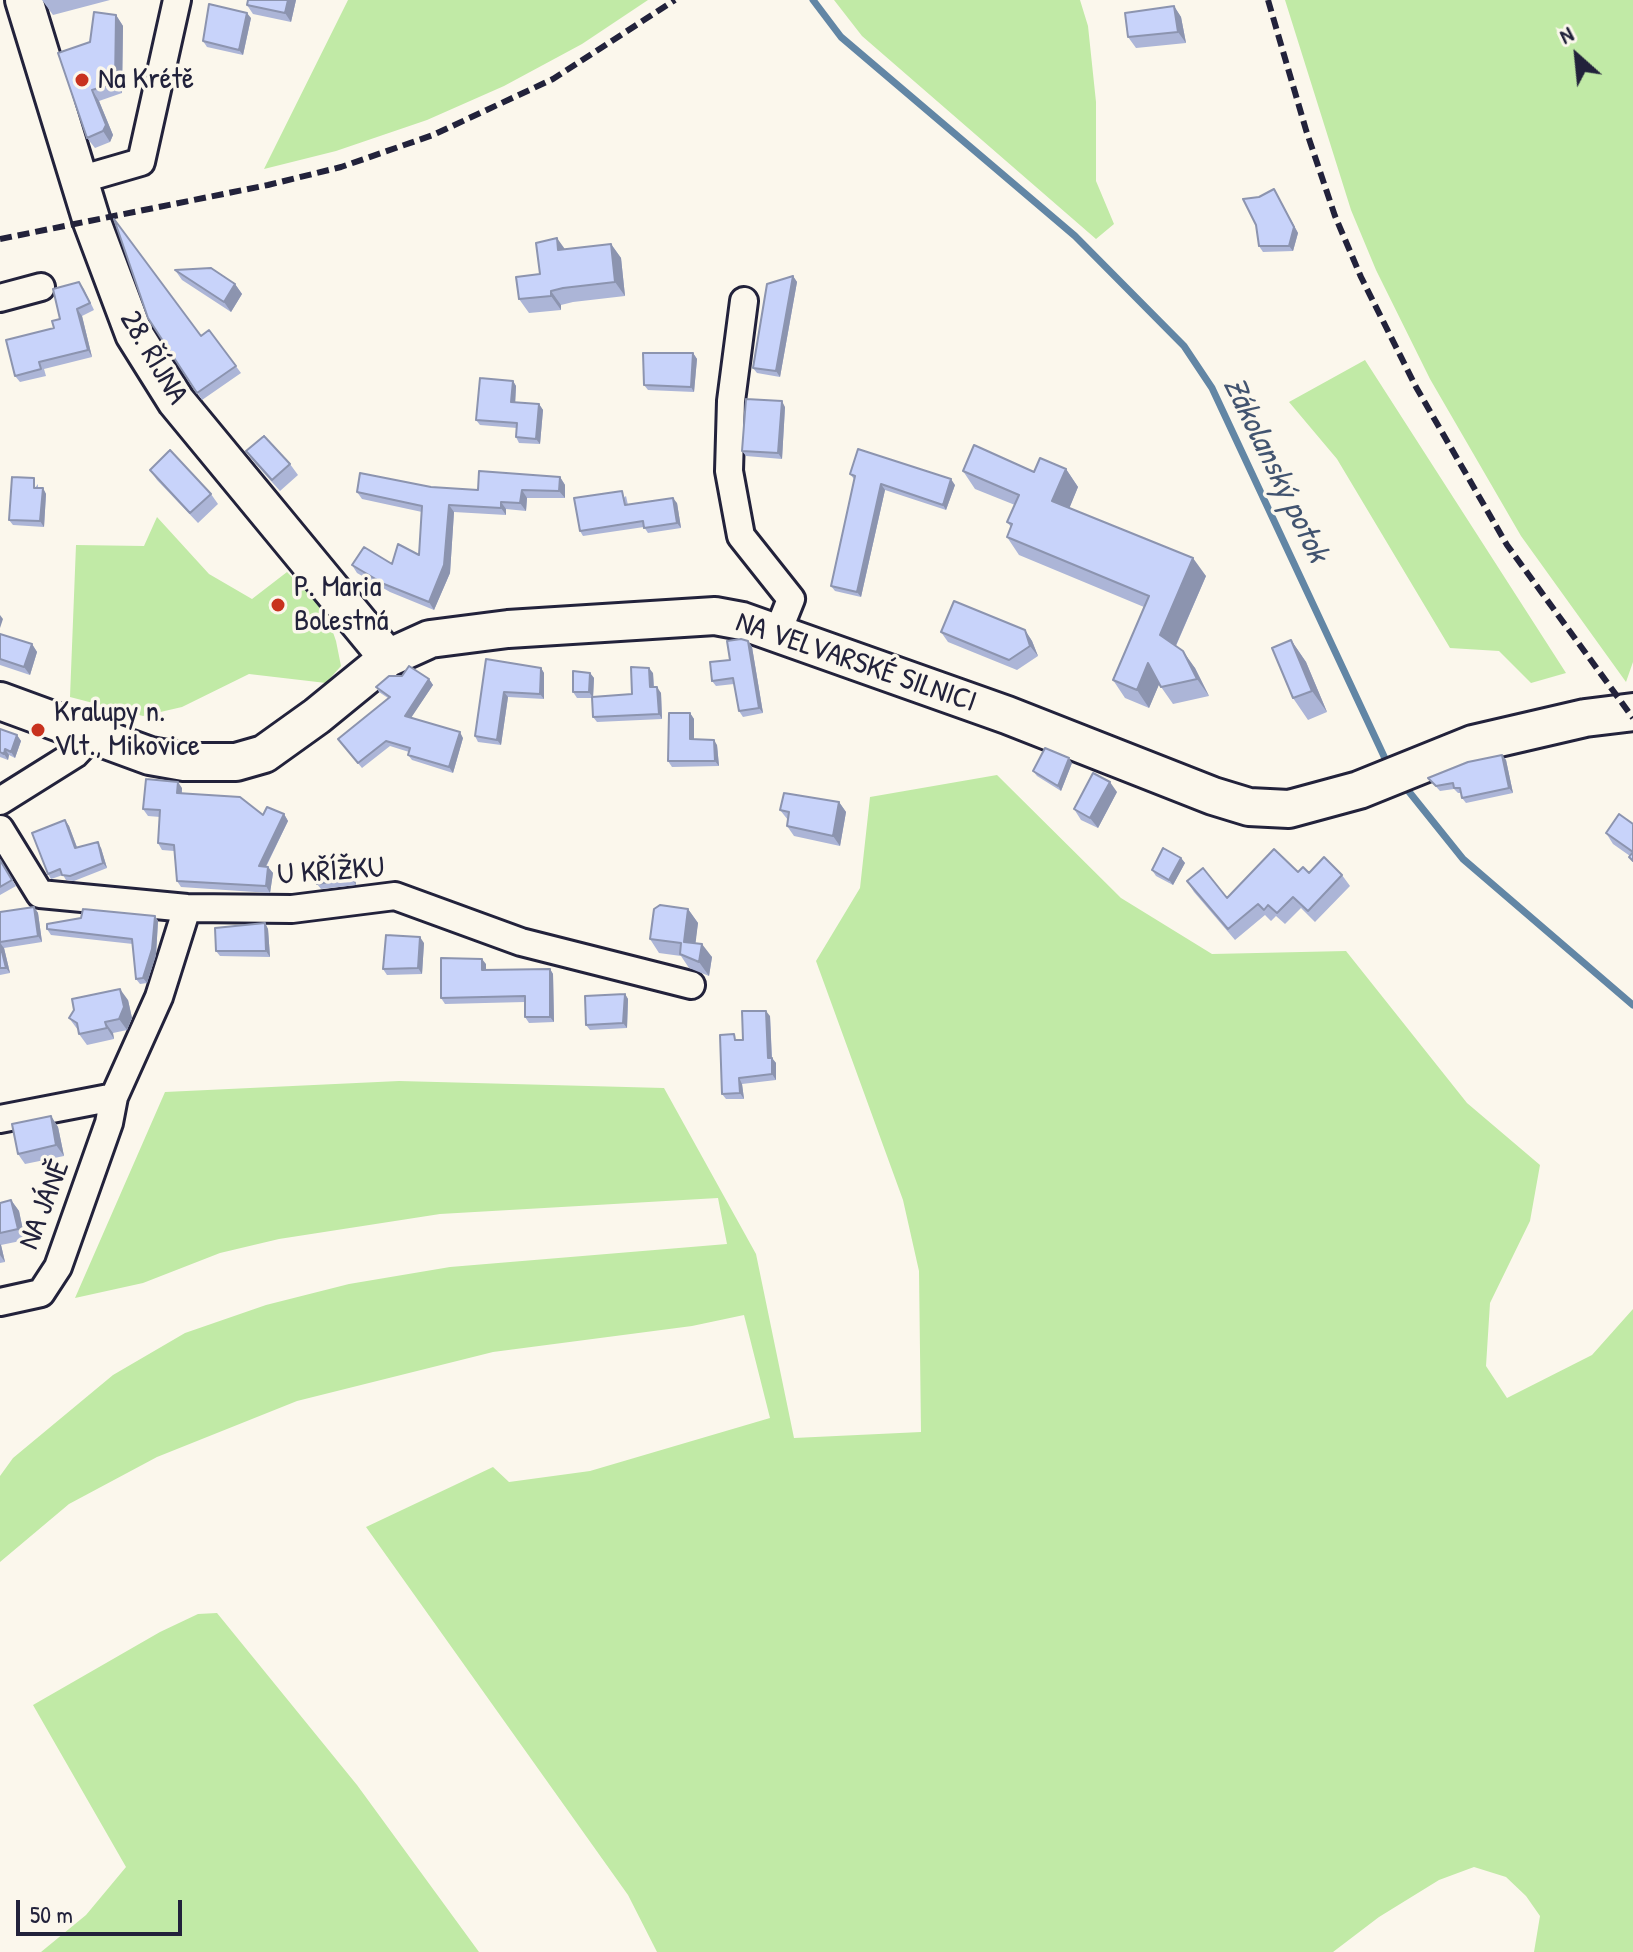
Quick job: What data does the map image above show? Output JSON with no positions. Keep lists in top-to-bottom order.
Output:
{
  "streets": {
    "main road": ["28. ŘÍJNA", "NA VELVARSKÉ SILNICI"],
    "street": ["U KŘÍŽKU", "NA JÁNĚ"]
  },
  "crossings": [
    ["28. ŘÍJNA", "NA VELVARSKÉ SILNICI"],
    ["U KŘÍŽKU", "NA JÁNĚ"]
  ],
  "water": ["Zákolanský potok"],
  "places": ["Na Krétě", "P. Maria Bolestná", "Kralupy n. Vlt., Mikovice"],
  "scale_bar": "50 m",
  "north": "top left"
}
